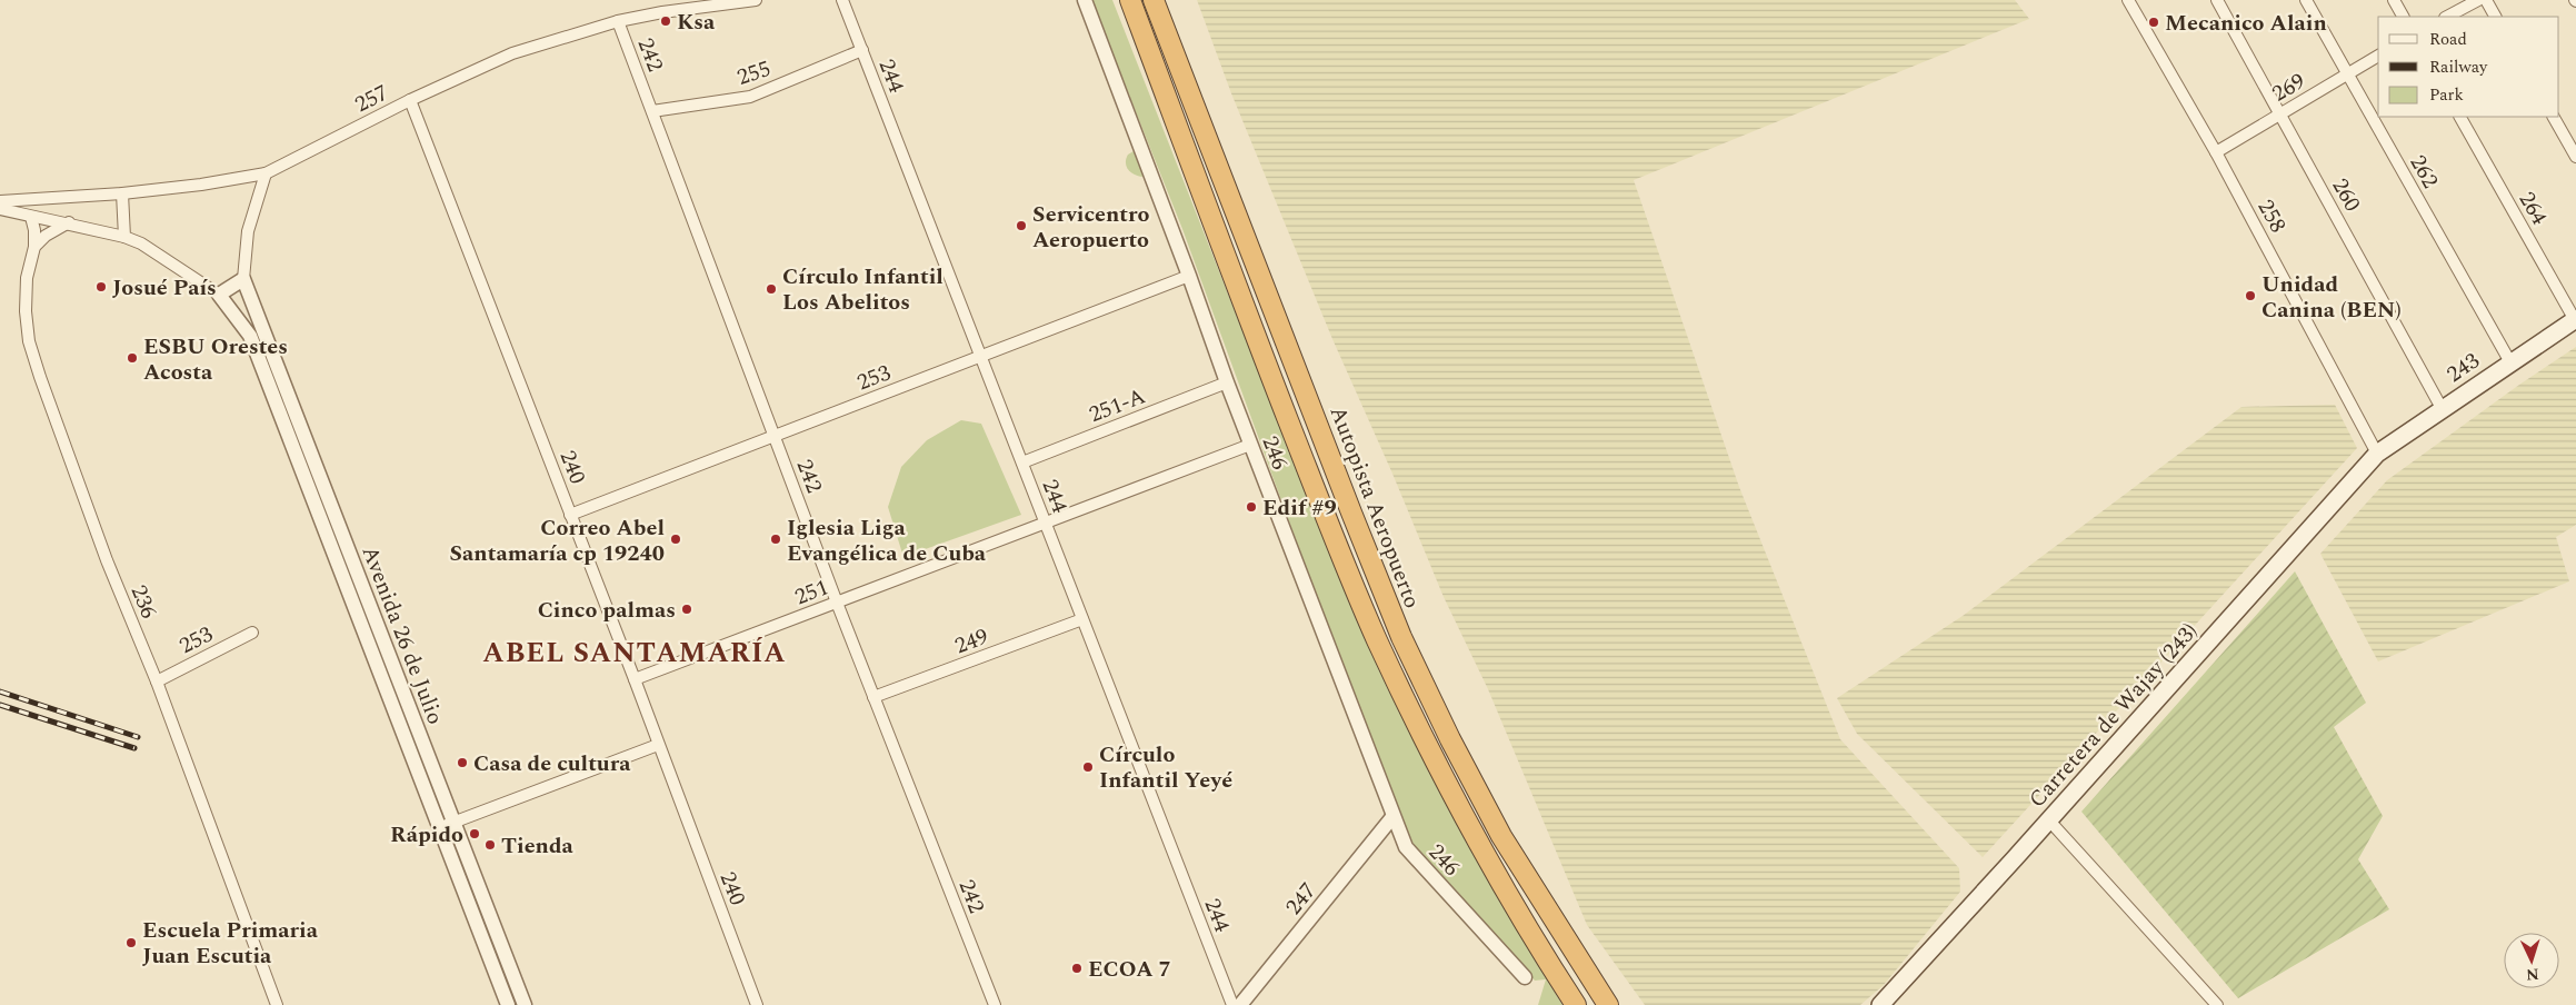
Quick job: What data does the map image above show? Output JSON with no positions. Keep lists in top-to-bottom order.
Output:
{
  "streets": {
    "highway": ["Autopista Aeropuerto"],
    "main road": ["243", "Carretera de Wajay (243)"],
    "street": [
      "242",
      "255",
      "244",
      "269",
      "257",
      "262",
      "260",
      "264",
      "258",
      "253",
      "251-A",
      "246",
      "240",
      "251",
      "236",
      "Avenida 26 de Julio",
      "249",
      "247"
    ]
  },
  "crossings": [
    ["242", "255"],
    ["242", "257"],
    ["242", "253"],
    ["242", "251"],
    ["242", "249"],
    ["255", "244"],
    ["244", "253"],
    ["244", "251-A"],
    ["244", "251"],
    ["244", "249"],
    ["269", "262"],
    ["269", "260"],
    ["269", "258"],
    ["257", "240"],
    ["257", "Avenida 26 de Julio"],
    ["262", "243"],
    ["260", "243"],
    ["264", "243"],
    ["258", "243"],
    ["258", "Carretera de Wajay (243)"],
    ["243", "Carretera de Wajay (243)"],
    ["253", "246"],
    ["253", "240"],
    ["253", "236"],
    ["251-A", "246"],
    ["246", "251"],
    ["246", "247"],
    ["240", "251"]
  ],
  "districts": ["ABEL SANTAMARÍA"],
  "places": [
    "Ksa",
    "Mecanico Alain",
    "Servicentro Aeropuerto",
    "Josué País",
    "Círculo Infantil Los Abelitos",
    "Unidad Canina (BEN)",
    "ESBU Orestes Acosta",
    "Edif #9",
    "Correo Abel Santamaría cp 19240",
    "Iglesia Liga Evangélica de Cuba",
    "Cinco palmas",
    "Casa de cultura",
    "Círculo Infantil Yeyé",
    "Rápido",
    "Tienda",
    "Escuela Primaria Juan Escutia",
    "ECOA 7"
  ],
  "legend": ["Road", "Railway", "Park"],
  "north": "bottom"
}
